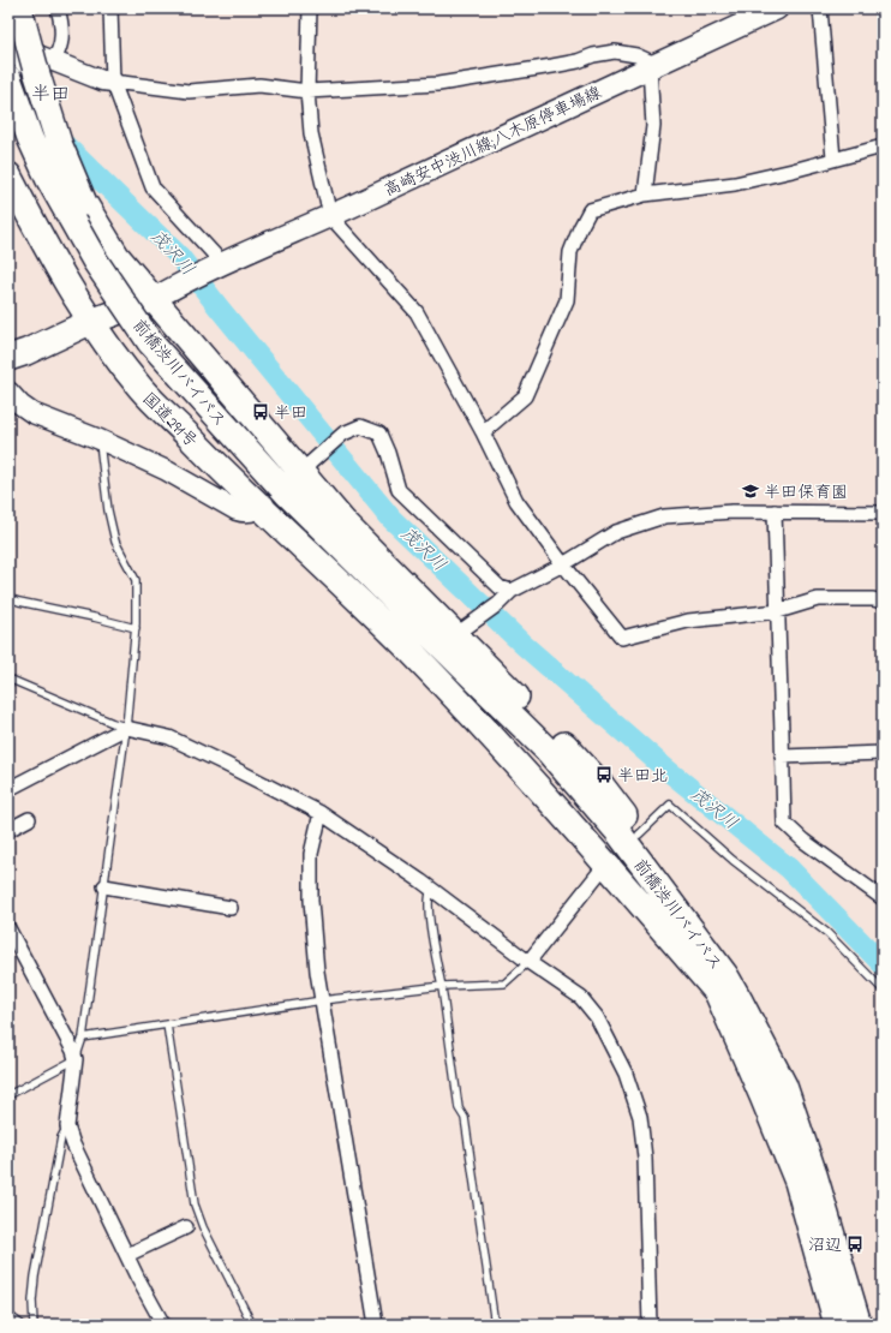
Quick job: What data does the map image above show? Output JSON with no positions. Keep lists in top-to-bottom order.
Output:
{
  "streets": {
    "highway": ["前橋渋川バイパス", "国道291号"],
    "main road": ["高崎安中渋川線;八木原停車場線"]
  },
  "crossings": [
    ["前橋渋川バイパス", "国道291号"]
  ],
  "districts": ["半田"],
  "water": ["茂沢川"],
  "places": {
    "bus stop": ["半田", "半田北", "沼辺"],
    "school or university": ["半田保育園"]
  }
}
